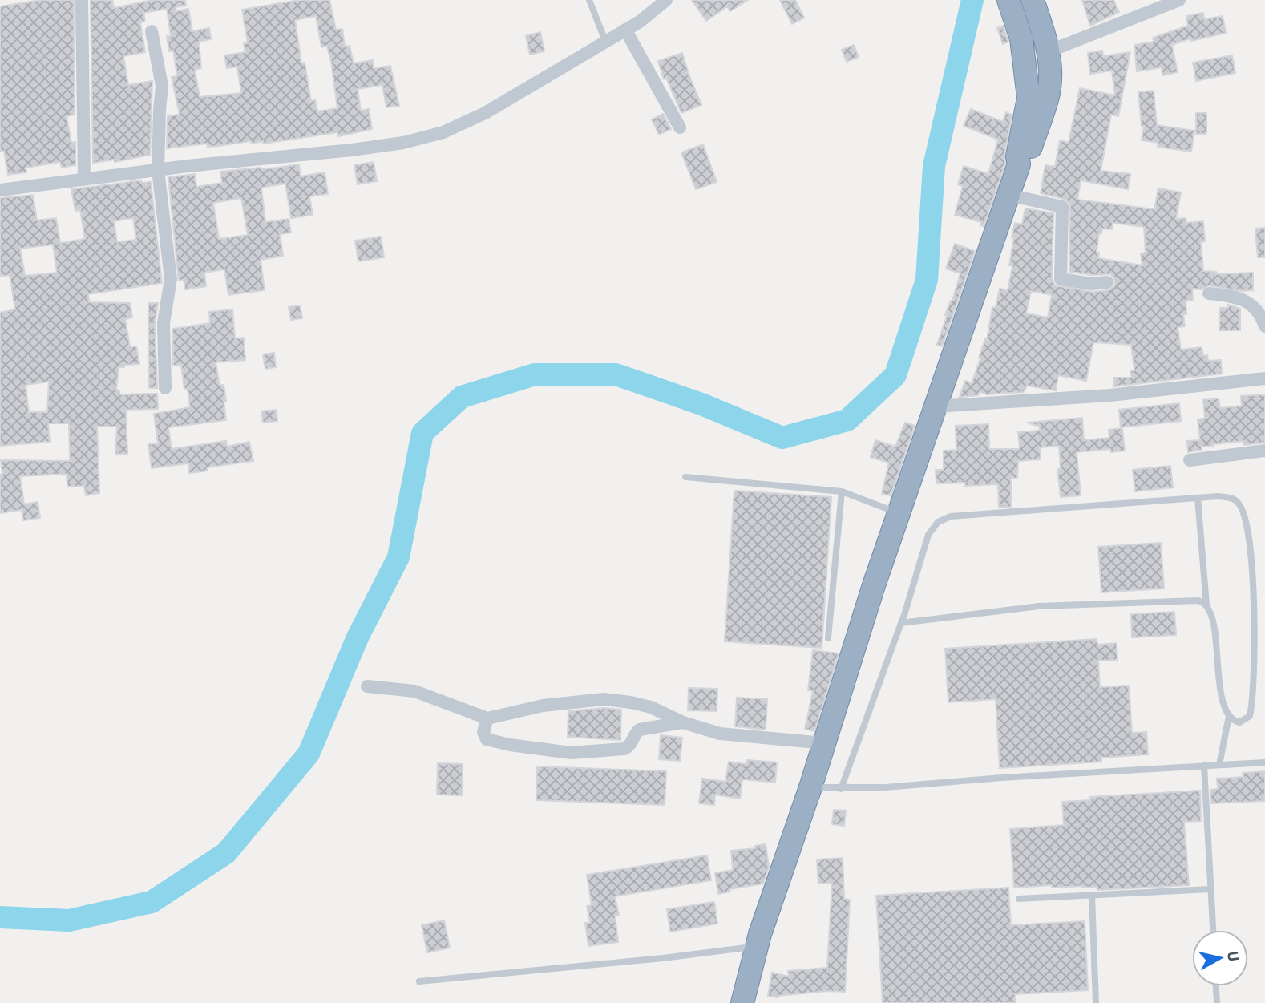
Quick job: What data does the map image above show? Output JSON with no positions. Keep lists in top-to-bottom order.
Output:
{
  "north": "right"
}
